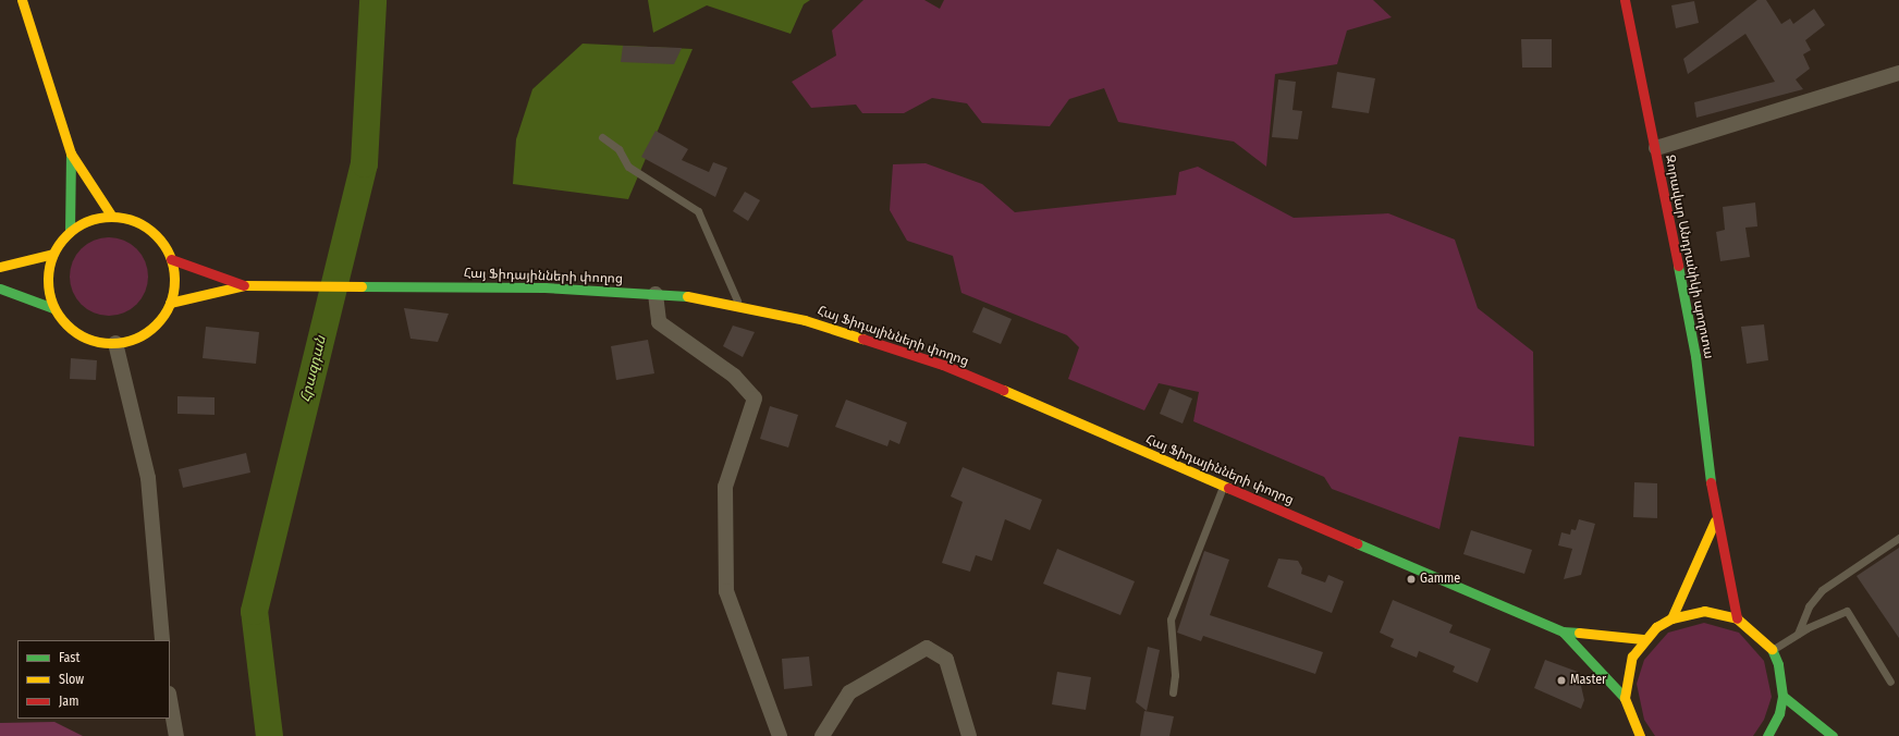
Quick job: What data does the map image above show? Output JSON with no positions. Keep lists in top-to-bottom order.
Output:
{
  "streets": {
    "main road": ["Զորավար Անդրանիկի պողոտա", "Հայ Ֆիդայինների փողոց"]
  },
  "water": ["Հրազդան"],
  "places": ["Gamme", "Master"],
  "legend": ["Fast", "Slow", "Jam"]
}
